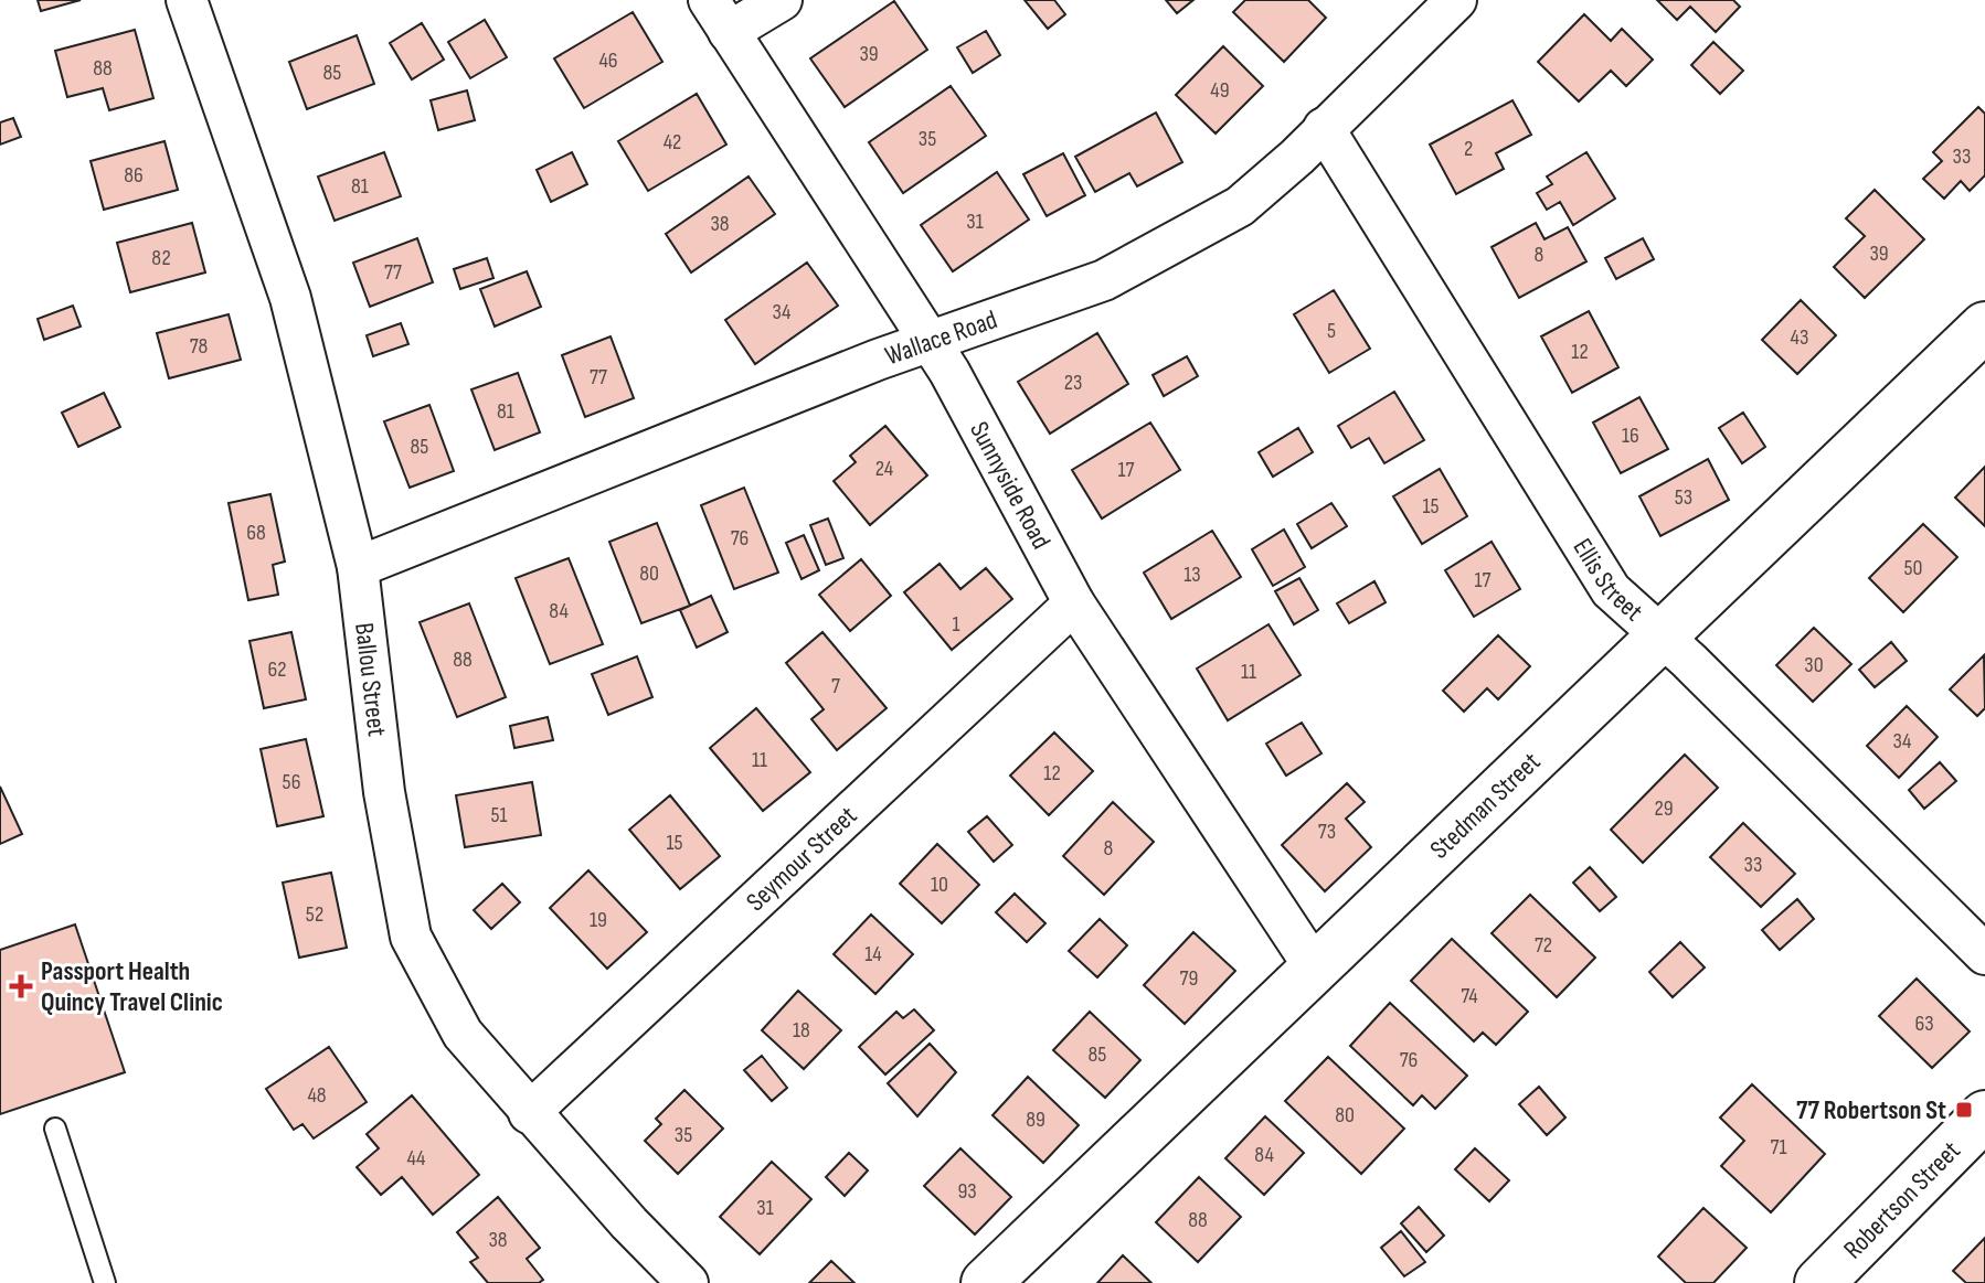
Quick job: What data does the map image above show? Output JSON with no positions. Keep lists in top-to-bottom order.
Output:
{
  "streets": {
    "main road": ["Stedman Street", "Robertson Street"],
    "street": [
      "Wallace Road",
      "Sunnyside Road",
      "Ellis Street",
      "Ballou Street",
      "Seymour Street"
    ]
  },
  "crossings": [
    ["Wallace Road", "Sunnyside Road"],
    ["Wallace Road", "Ellis Street"],
    ["Wallace Road", "Ballou Street"],
    ["Sunnyside Road", "Stedman Street"],
    ["Sunnyside Road", "Seymour Street"],
    ["Ellis Street", "Stedman Street"],
    ["Ballou Street", "Seymour Street"]
  ],
  "places": {
    "health": ["Passport Health Quincy Travel Clinic"],
    "transit": ["77 Robertson St"]
  },
  "house_numbers": [
    "39",
    "46",
    "88",
    "85",
    "49",
    "35",
    "42",
    "2",
    "33",
    "86",
    "81",
    "31",
    "38",
    "39",
    "8",
    "82",
    "77",
    "34",
    "5",
    "43",
    "78",
    "12",
    "77",
    "23",
    "81",
    "16",
    "85",
    "24",
    "17",
    "53",
    "15",
    "68",
    "76",
    "50",
    "80",
    "13",
    "17",
    "84",
    "1",
    "88",
    "30",
    "62",
    "11",
    "7",
    "34",
    "11",
    "12",
    "56",
    "29",
    "51",
    "73",
    "15",
    "8",
    "33",
    "10",
    "52",
    "19",
    "72",
    "14",
    "79",
    "74",
    "63",
    "18",
    "85",
    "76",
    "48",
    "80",
    "89",
    "35",
    "71",
    "84",
    "44",
    "93",
    "31",
    "88",
    "38"
  ]
}
